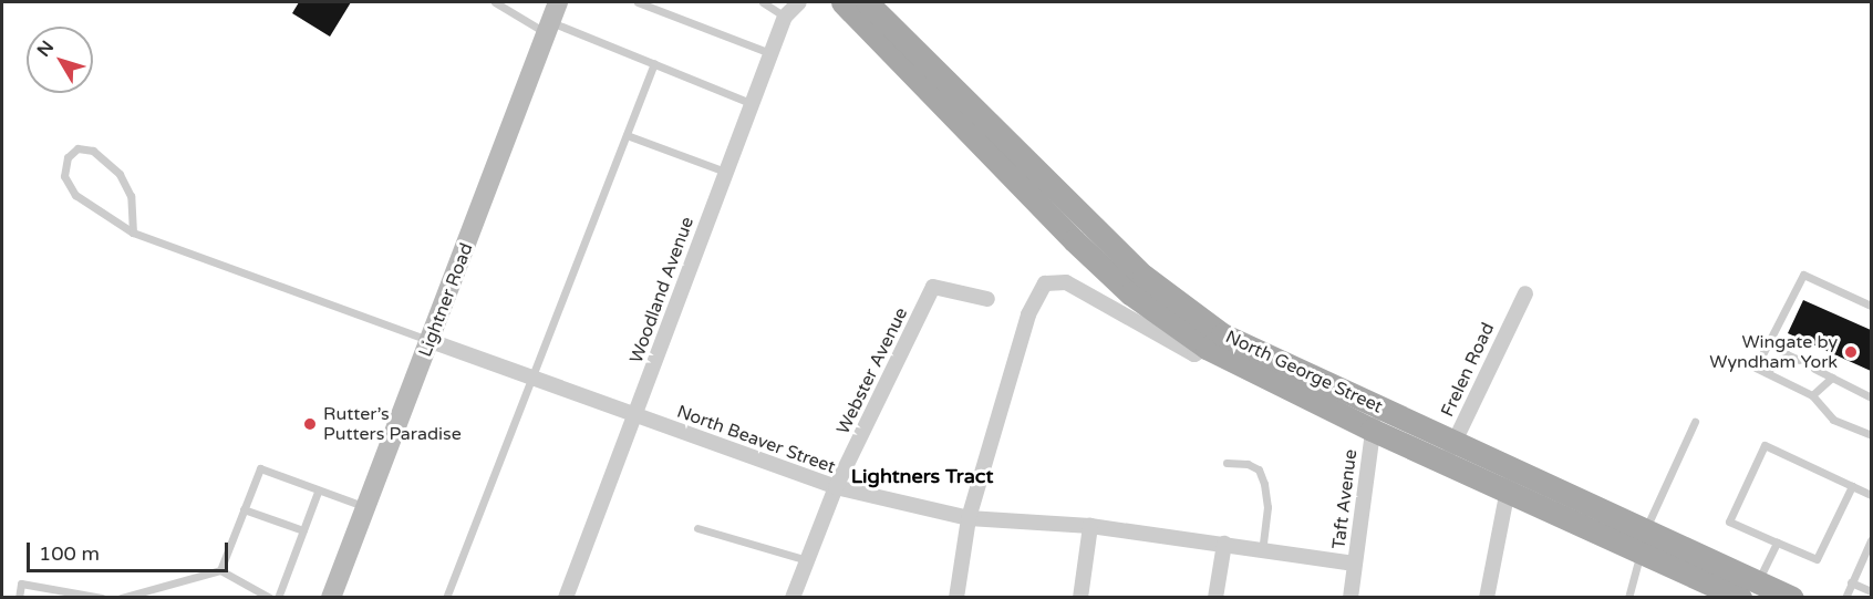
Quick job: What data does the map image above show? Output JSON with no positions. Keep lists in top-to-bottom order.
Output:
{
  "streets": {
    "main road": ["North George Street"],
    "street": [
      "Woodland Avenue",
      "Lightner Road",
      "Frelen Road",
      "Webster Avenue",
      "North Beaver Street",
      "Taft Avenue"
    ]
  },
  "crossings": [
    ["Woodland Avenue", "North Beaver Street"],
    ["Lightner Road", "North Beaver Street"],
    ["Frelen Road", "North George Street"],
    ["Webster Avenue", "North Beaver Street"],
    ["North George Street", "Taft Avenue"],
    ["North Beaver Street", "Taft Avenue"]
  ],
  "districts": ["Lightners Tract"],
  "places": ["Wingate by Wyndham York", "Rutter’s Putters Paradise"],
  "scale_bar": "100 m",
  "north": "top left"
}
